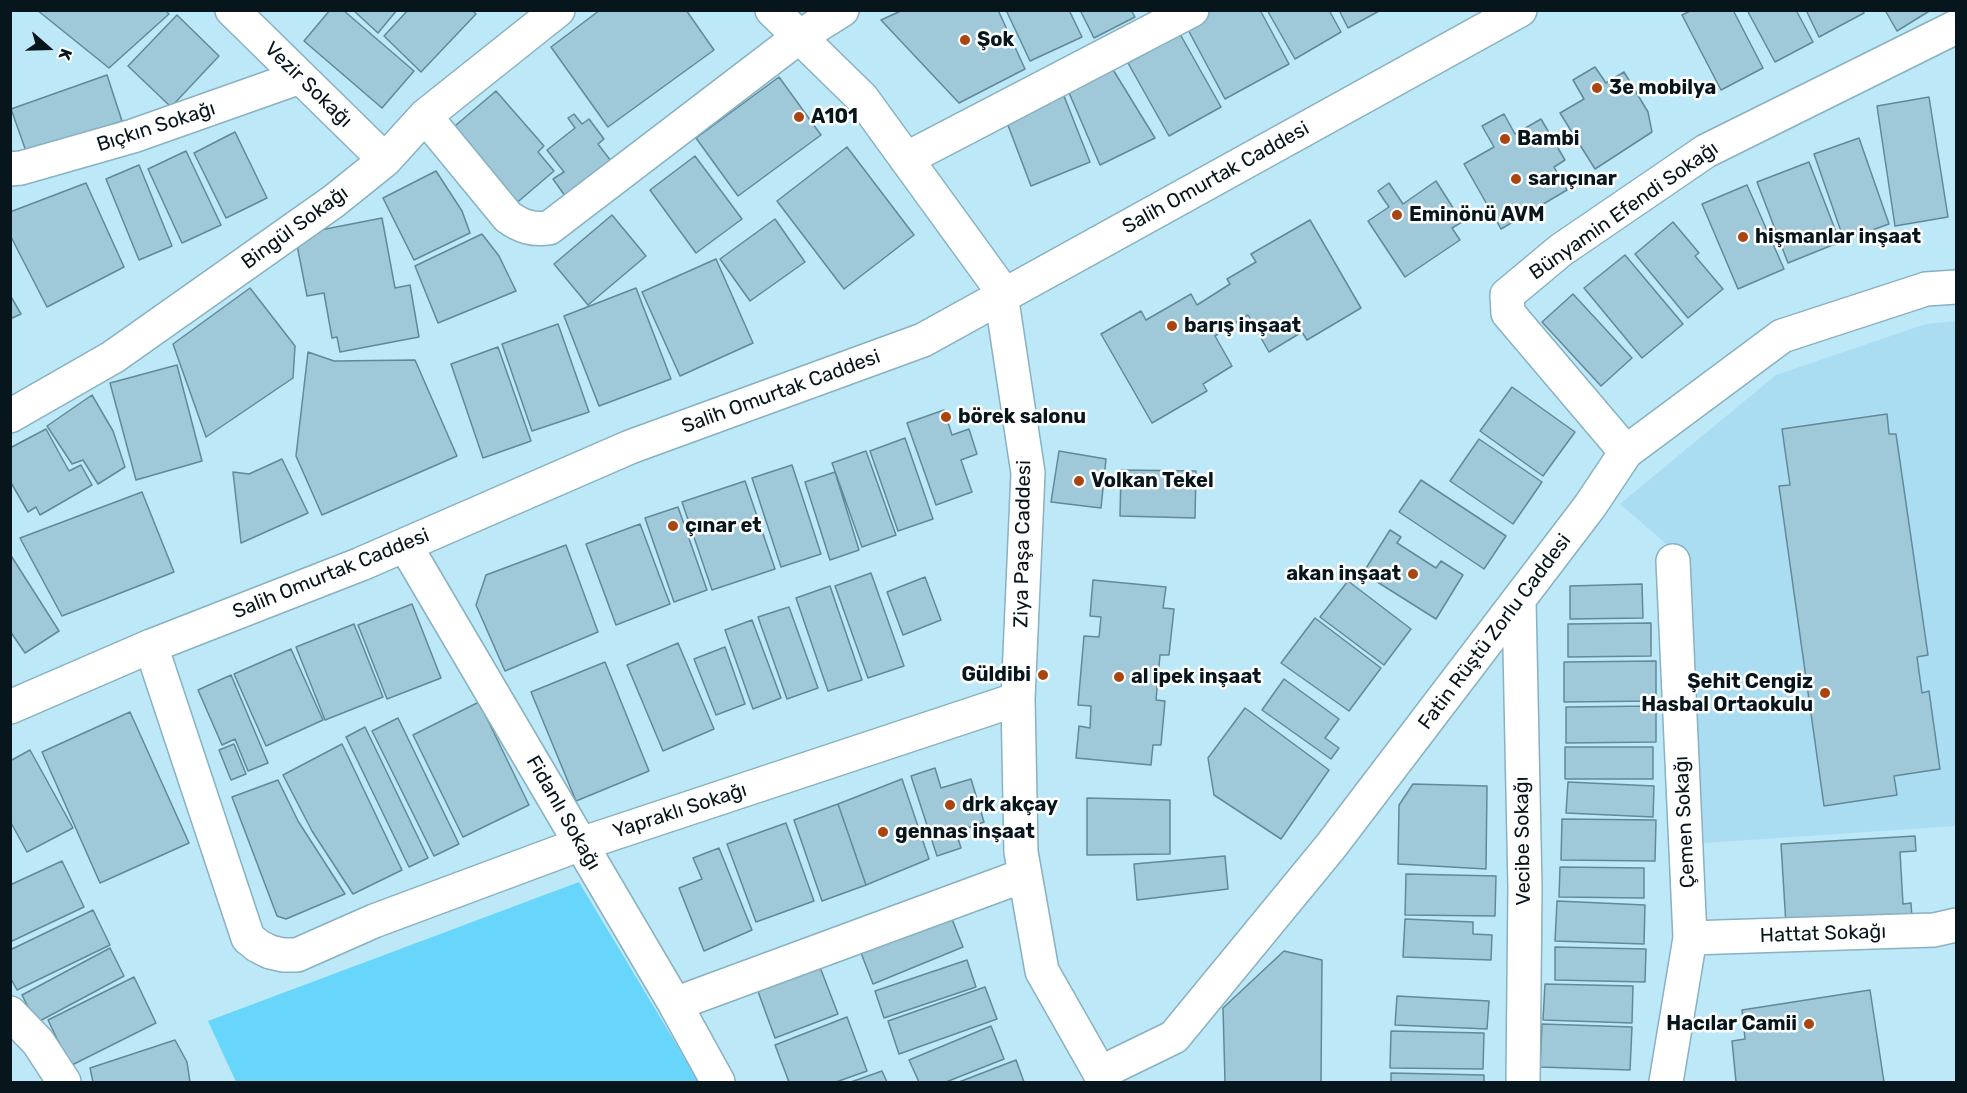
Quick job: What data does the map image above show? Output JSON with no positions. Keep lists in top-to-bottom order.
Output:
{
  "streets": {
    "street": [
      "Vezir Sokağı",
      "Bıçkın Sokağı",
      "Salih Omurtak Caddesi",
      "Bünyamin Efendi Sokağı",
      "Bingül Sokağı",
      "Ziya Paşa Caddesi",
      "Fatin Rüştü Zorlu Caddesi",
      "Yapraklı Sokağı",
      "Fidanlı Sokağı",
      "Çemen Sokağı",
      "Vecibe Sokağı",
      "Hattat Sokağı"
    ]
  },
  "crossings": [
    ["Vezir Sokağı", "Bıçkın Sokağı"],
    ["Vezir Sokağı", "Bingül Sokağı"],
    ["Salih Omurtak Caddesi", "Ziya Paşa Caddesi"],
    ["Salih Omurtak Caddesi", "Yapraklı Sokağı"],
    ["Salih Omurtak Caddesi", "Fidanlı Sokağı"],
    ["Bünyamin Efendi Sokağı", "Fatin Rüştü Zorlu Caddesi"],
    ["Ziya Paşa Caddesi", "Fatin Rüştü Zorlu Caddesi"],
    ["Ziya Paşa Caddesi", "Yapraklı Sokağı"],
    ["Fatin Rüştü Zorlu Caddesi", "Vecibe Sokağı"],
    ["Yapraklı Sokağı", "Fidanlı Sokağı"],
    ["Çemen Sokağı", "Hattat Sokağı"]
  ],
  "places": [
    "Şok",
    "3e mobilya",
    "A101",
    "Bambi",
    "sarıçınar",
    "Eminönü AVM",
    "hişmanlar inşaat",
    "barış inşaat",
    "börek salonu",
    "Volkan Tekel",
    "çınar et",
    "akan inşaat",
    "Güldibi",
    "al ipek inşaat",
    "Şehit Cengiz Hasbal Ortaokulu",
    "drk akçay",
    "gennas inşaat",
    "Hacılar Camii"
  ],
  "north": "right"
}
